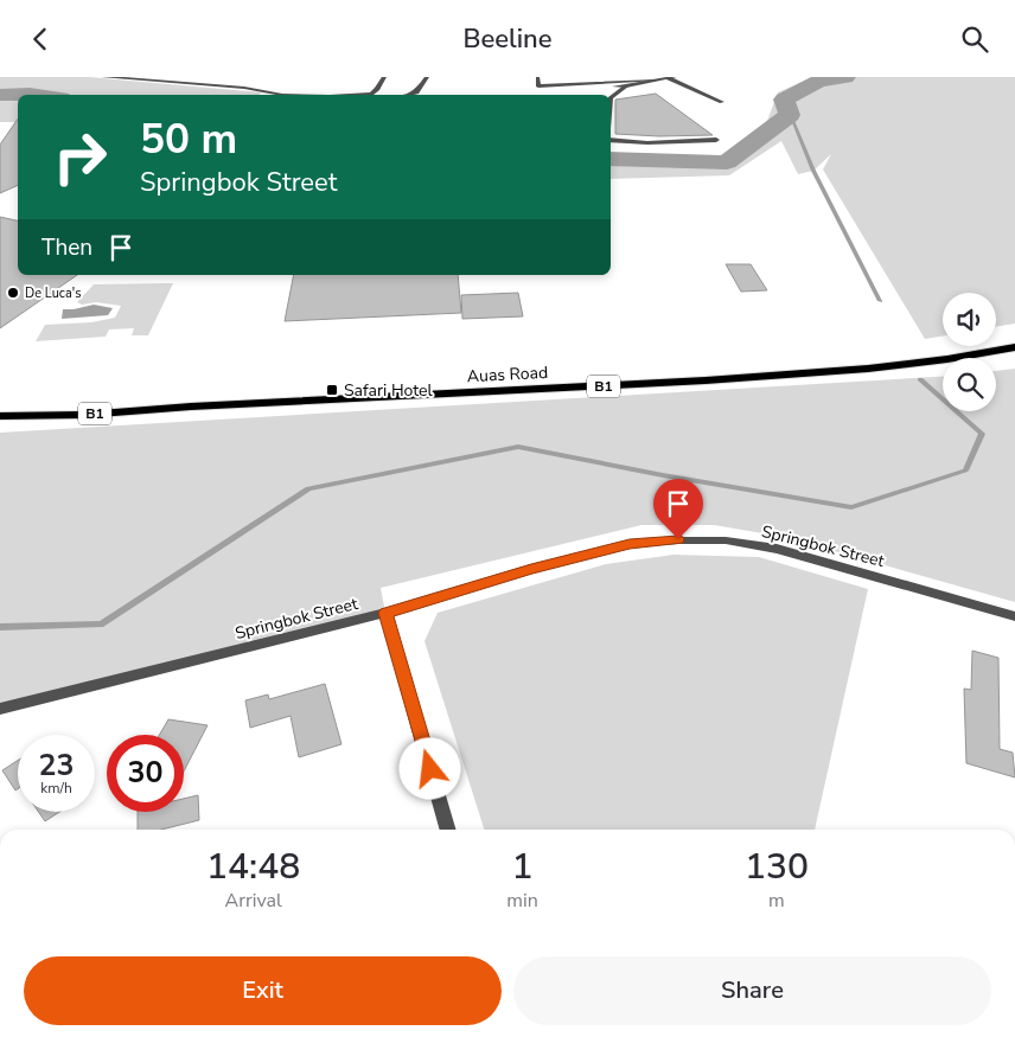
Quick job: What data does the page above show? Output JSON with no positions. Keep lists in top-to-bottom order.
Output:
{
  "streets": {
    "main road": ["Auas Road", "B1"],
    "street": ["Springbok Street"]
  },
  "places": {
    "other": ["De Luca's"],
    "transit": ["Safari Hotel"]
  },
  "page": {
    "header": "Beeline",
    "turn": ["50 m", "Springbok Street"],
    "then": "Then",
    "speed": "23 km/h",
    "limit": "30",
    "eta": [
      "14:48",
      "Arrival",
      "1",
      "min",
      "130",
      "m"
    ],
    "buttons": ["Exit", "Share"]
  }
}
